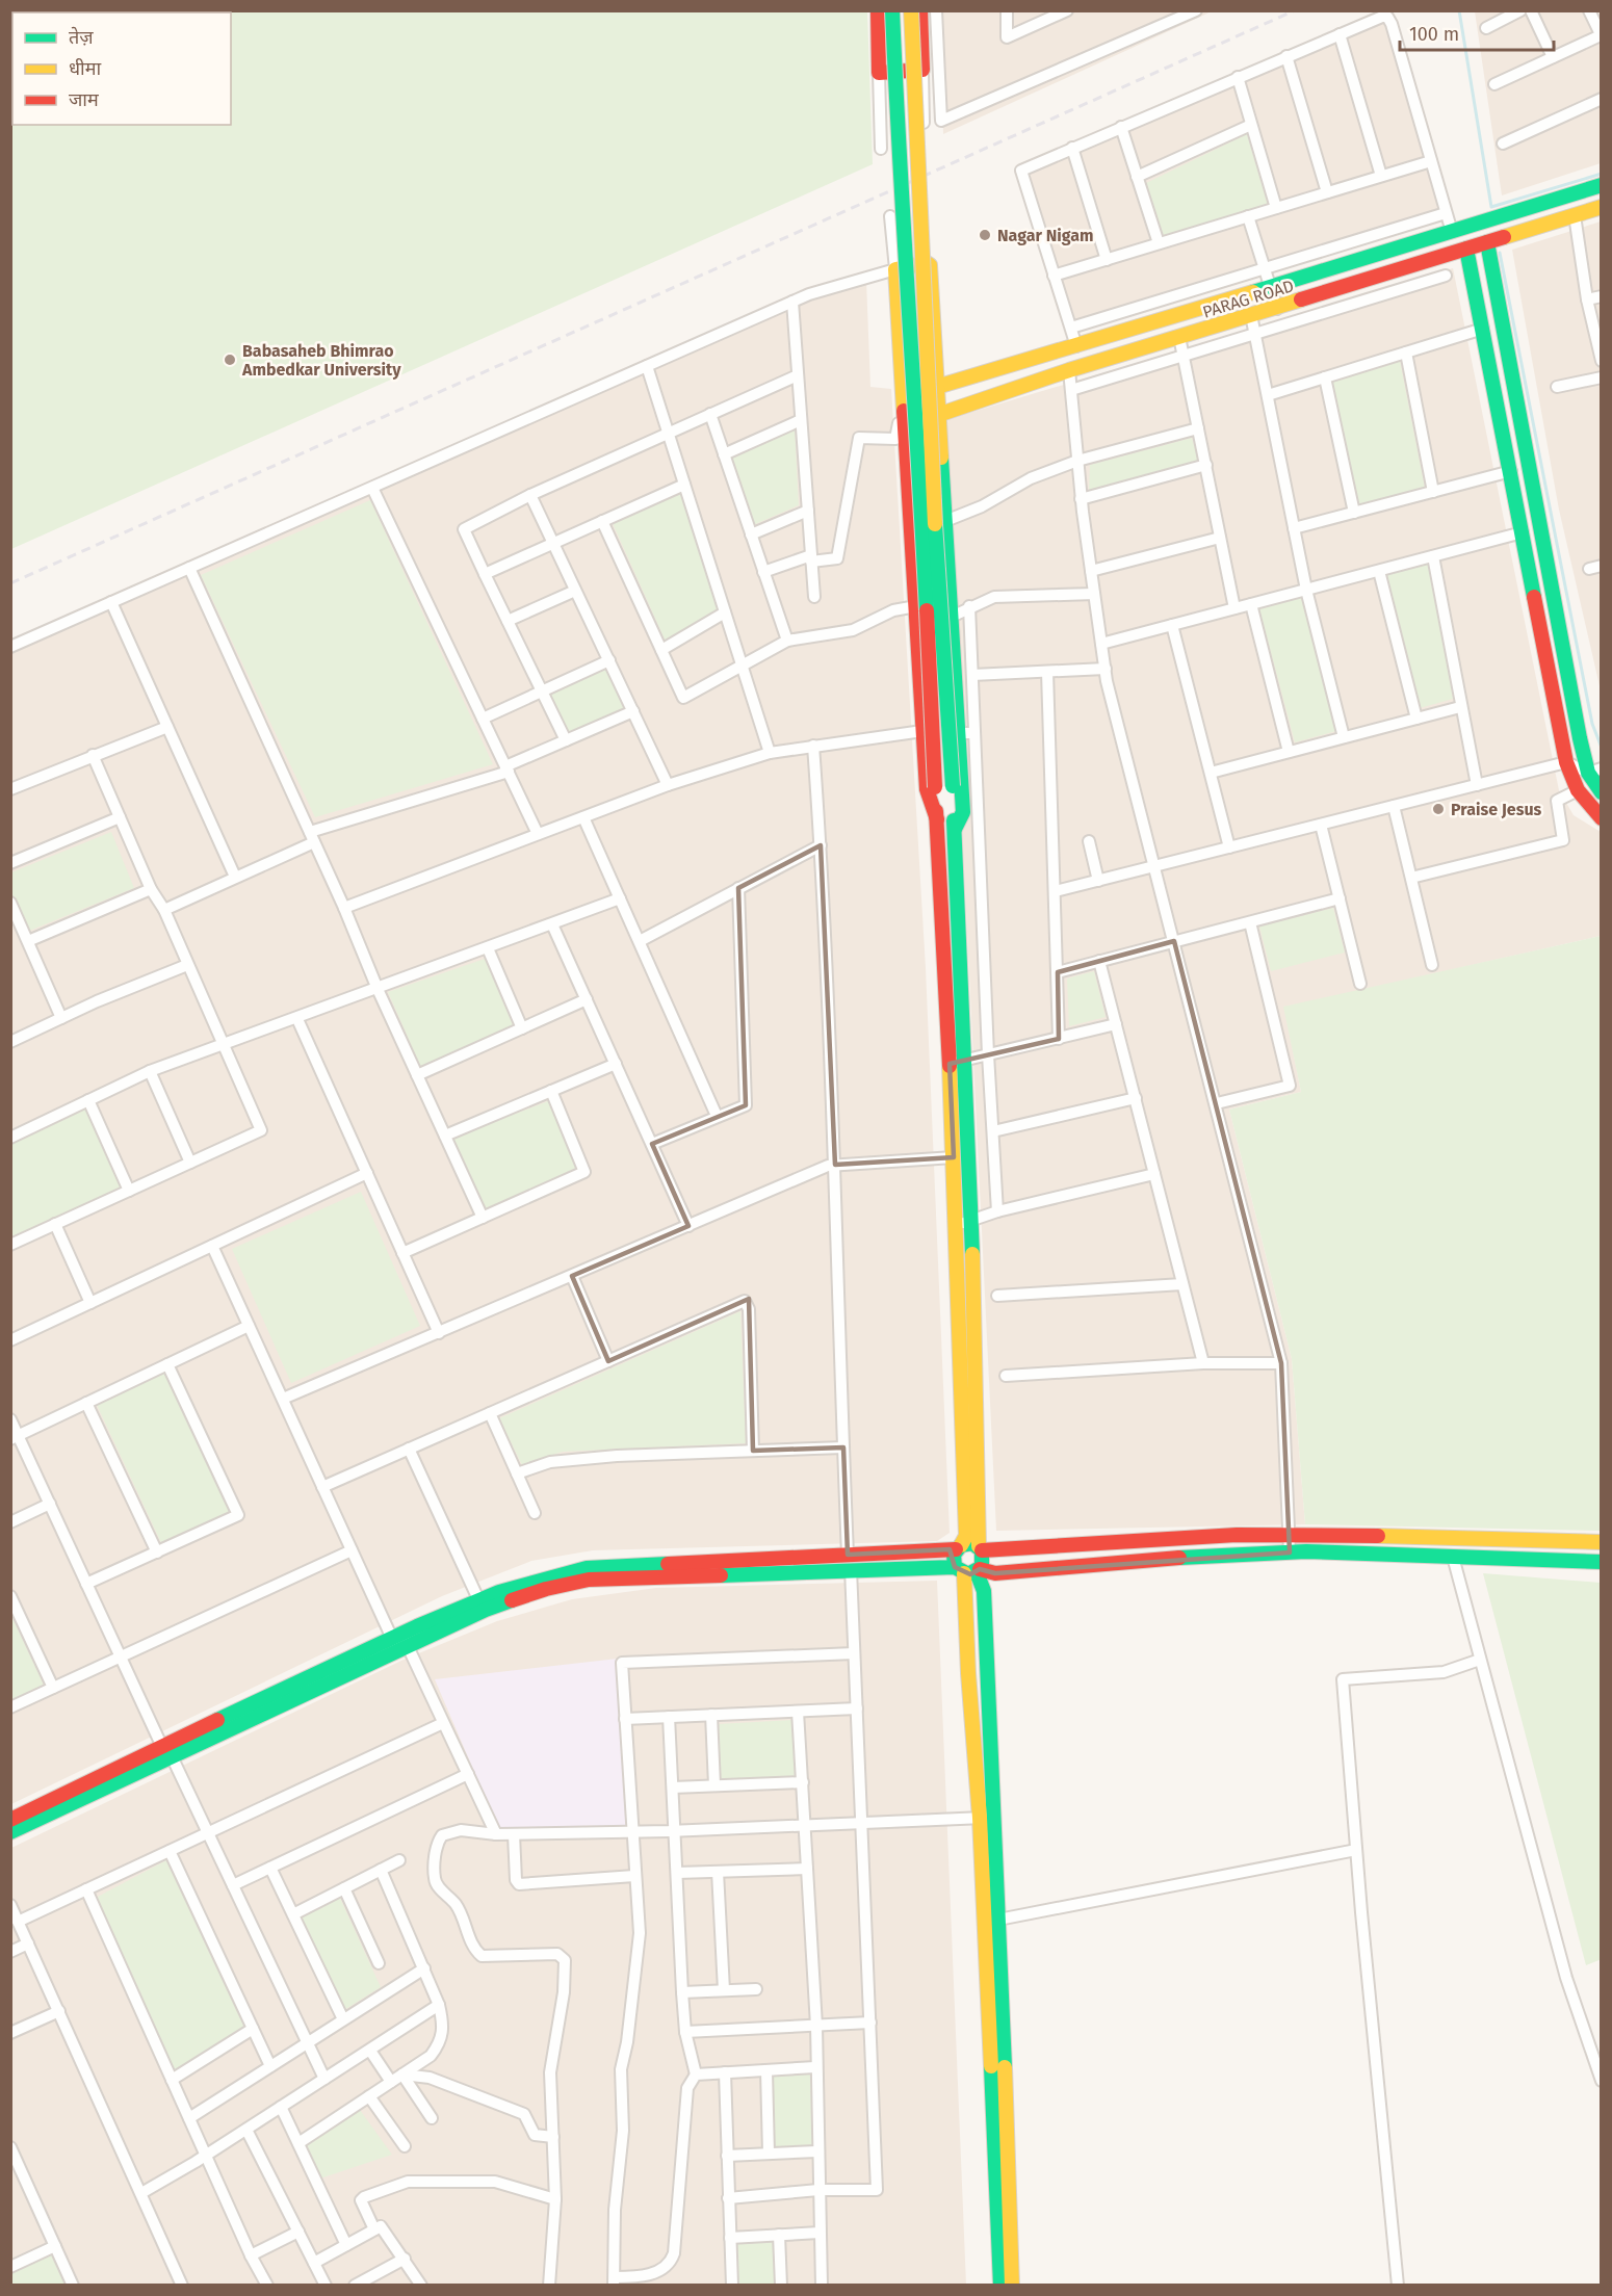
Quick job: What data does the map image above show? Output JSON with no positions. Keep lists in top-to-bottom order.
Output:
{
  "streets": {
    "street": ["PARAG ROAD"]
  },
  "places": ["Nagar Nigam", "Babasaheb Bhimrao Ambedkar University", "Praise Jesus"],
  "legend": ["तेज़", "धीमा", "जाम"],
  "scale_bar": "100 m"
}
